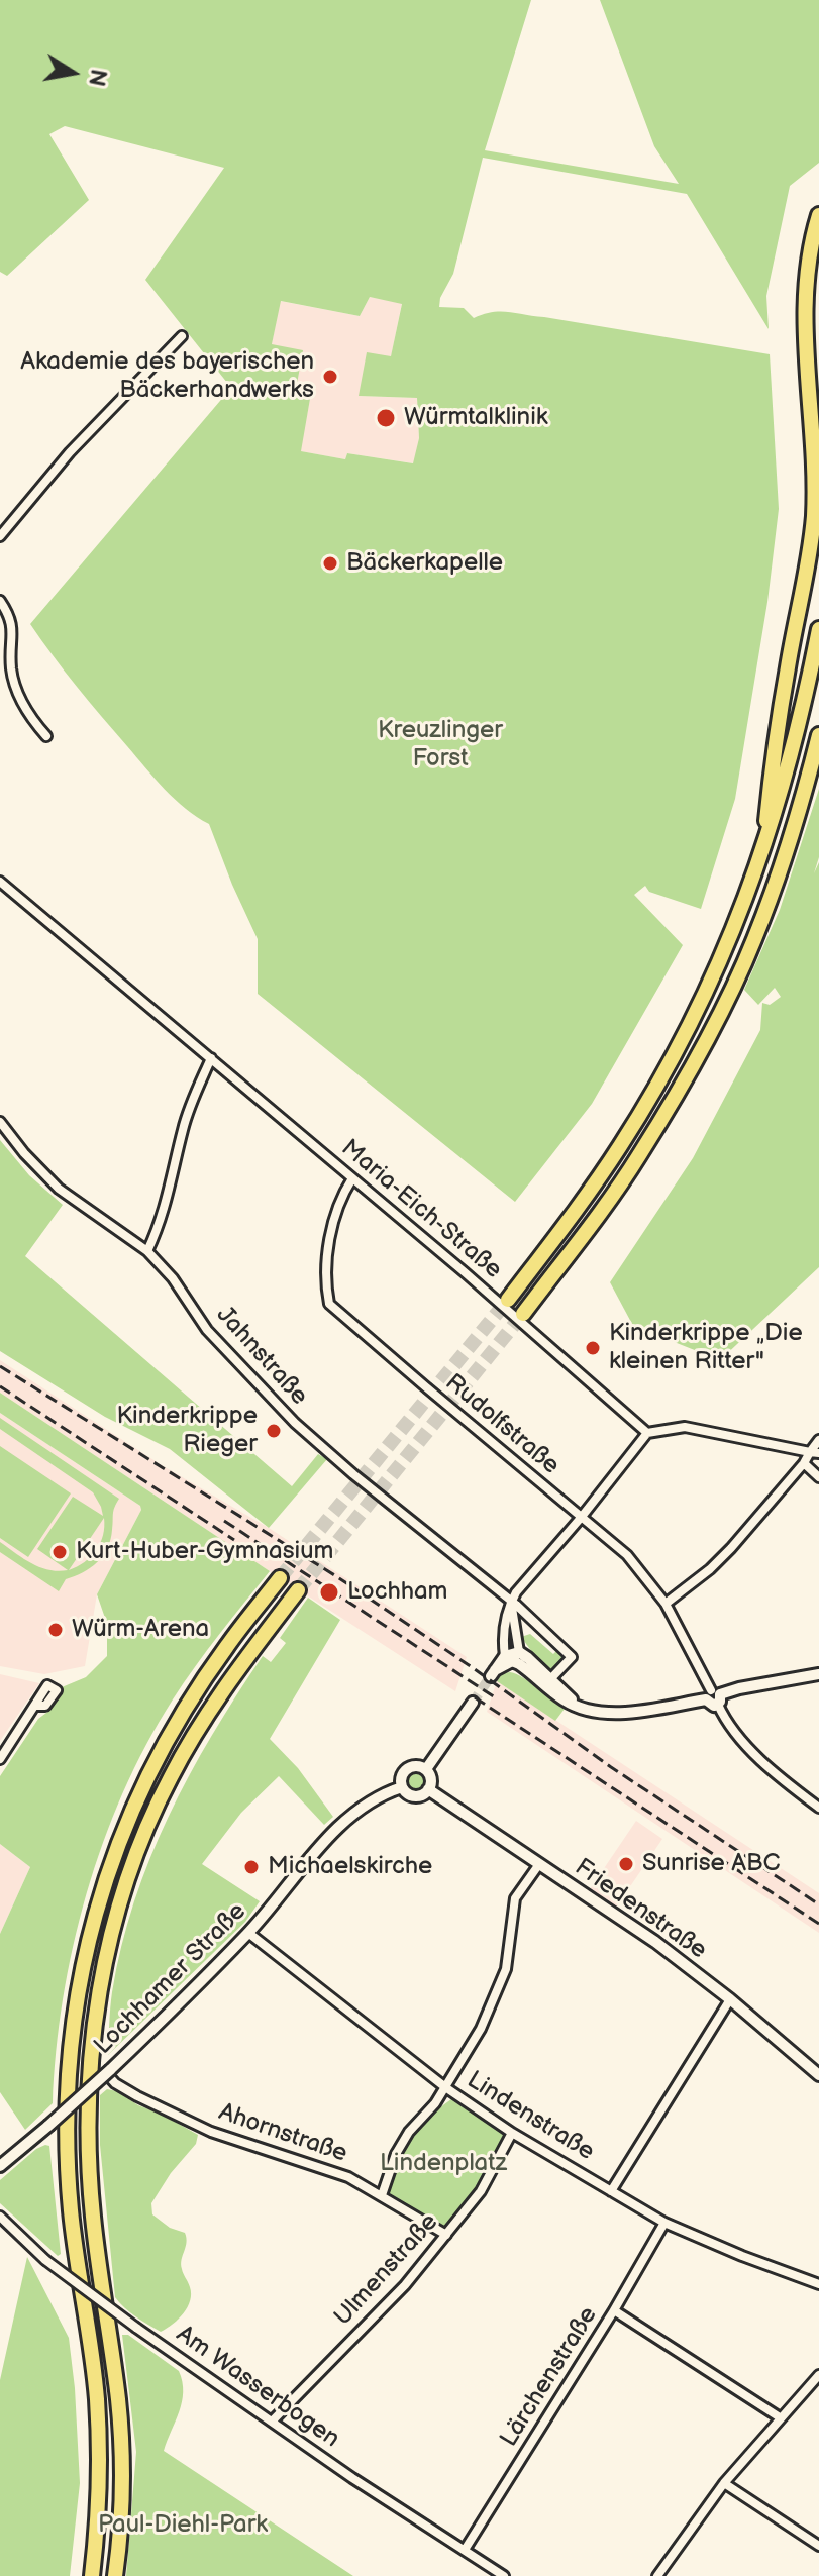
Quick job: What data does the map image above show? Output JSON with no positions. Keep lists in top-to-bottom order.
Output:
{
  "streets": {
    "street": [
      "Maria-Eich-Straße",
      "Jahnstraße",
      "Rudolfstraße",
      "Friedenstraße",
      "Lochhamer Straße",
      "Lindenstraße",
      "Ahornstraße",
      "Ulmenstraße",
      "Lärchenstraße",
      "Am Wasserbogen"
    ]
  },
  "crossings": [
    ["Maria-Eich-Straße", "Rudolfstraße"],
    ["Friedenstraße", "Lochhamer Straße"],
    ["Lochhamer Straße", "Lindenstraße"],
    ["Lochhamer Straße", "Ahornstraße"],
    ["Lindenstraße", "Ulmenstraße"],
    ["Lindenstraße", "Lärchenstraße"],
    ["Ahornstraße", "Ulmenstraße"],
    ["Ulmenstraße", "Am Wasserbogen"],
    ["Lärchenstraße", "Am Wasserbogen"]
  ],
  "parks": ["Kreuzlinger Forst", "Lindenplatz", "Paul-Diehl-Park"],
  "places": [
    "Akademie des bayerischen Bäckerhandwerks",
    "Würmtalklinik",
    "Bäckerkapelle",
    "Kinderkrippe „Die kleinen Ritter\"",
    "Kinderkrippe Rieger",
    "Kurt-Huber-Gymnasium",
    "Lochham",
    "Würm-Arena",
    "Sunrise ABC",
    "Michaelskirche"
  ],
  "north": "right"
}
